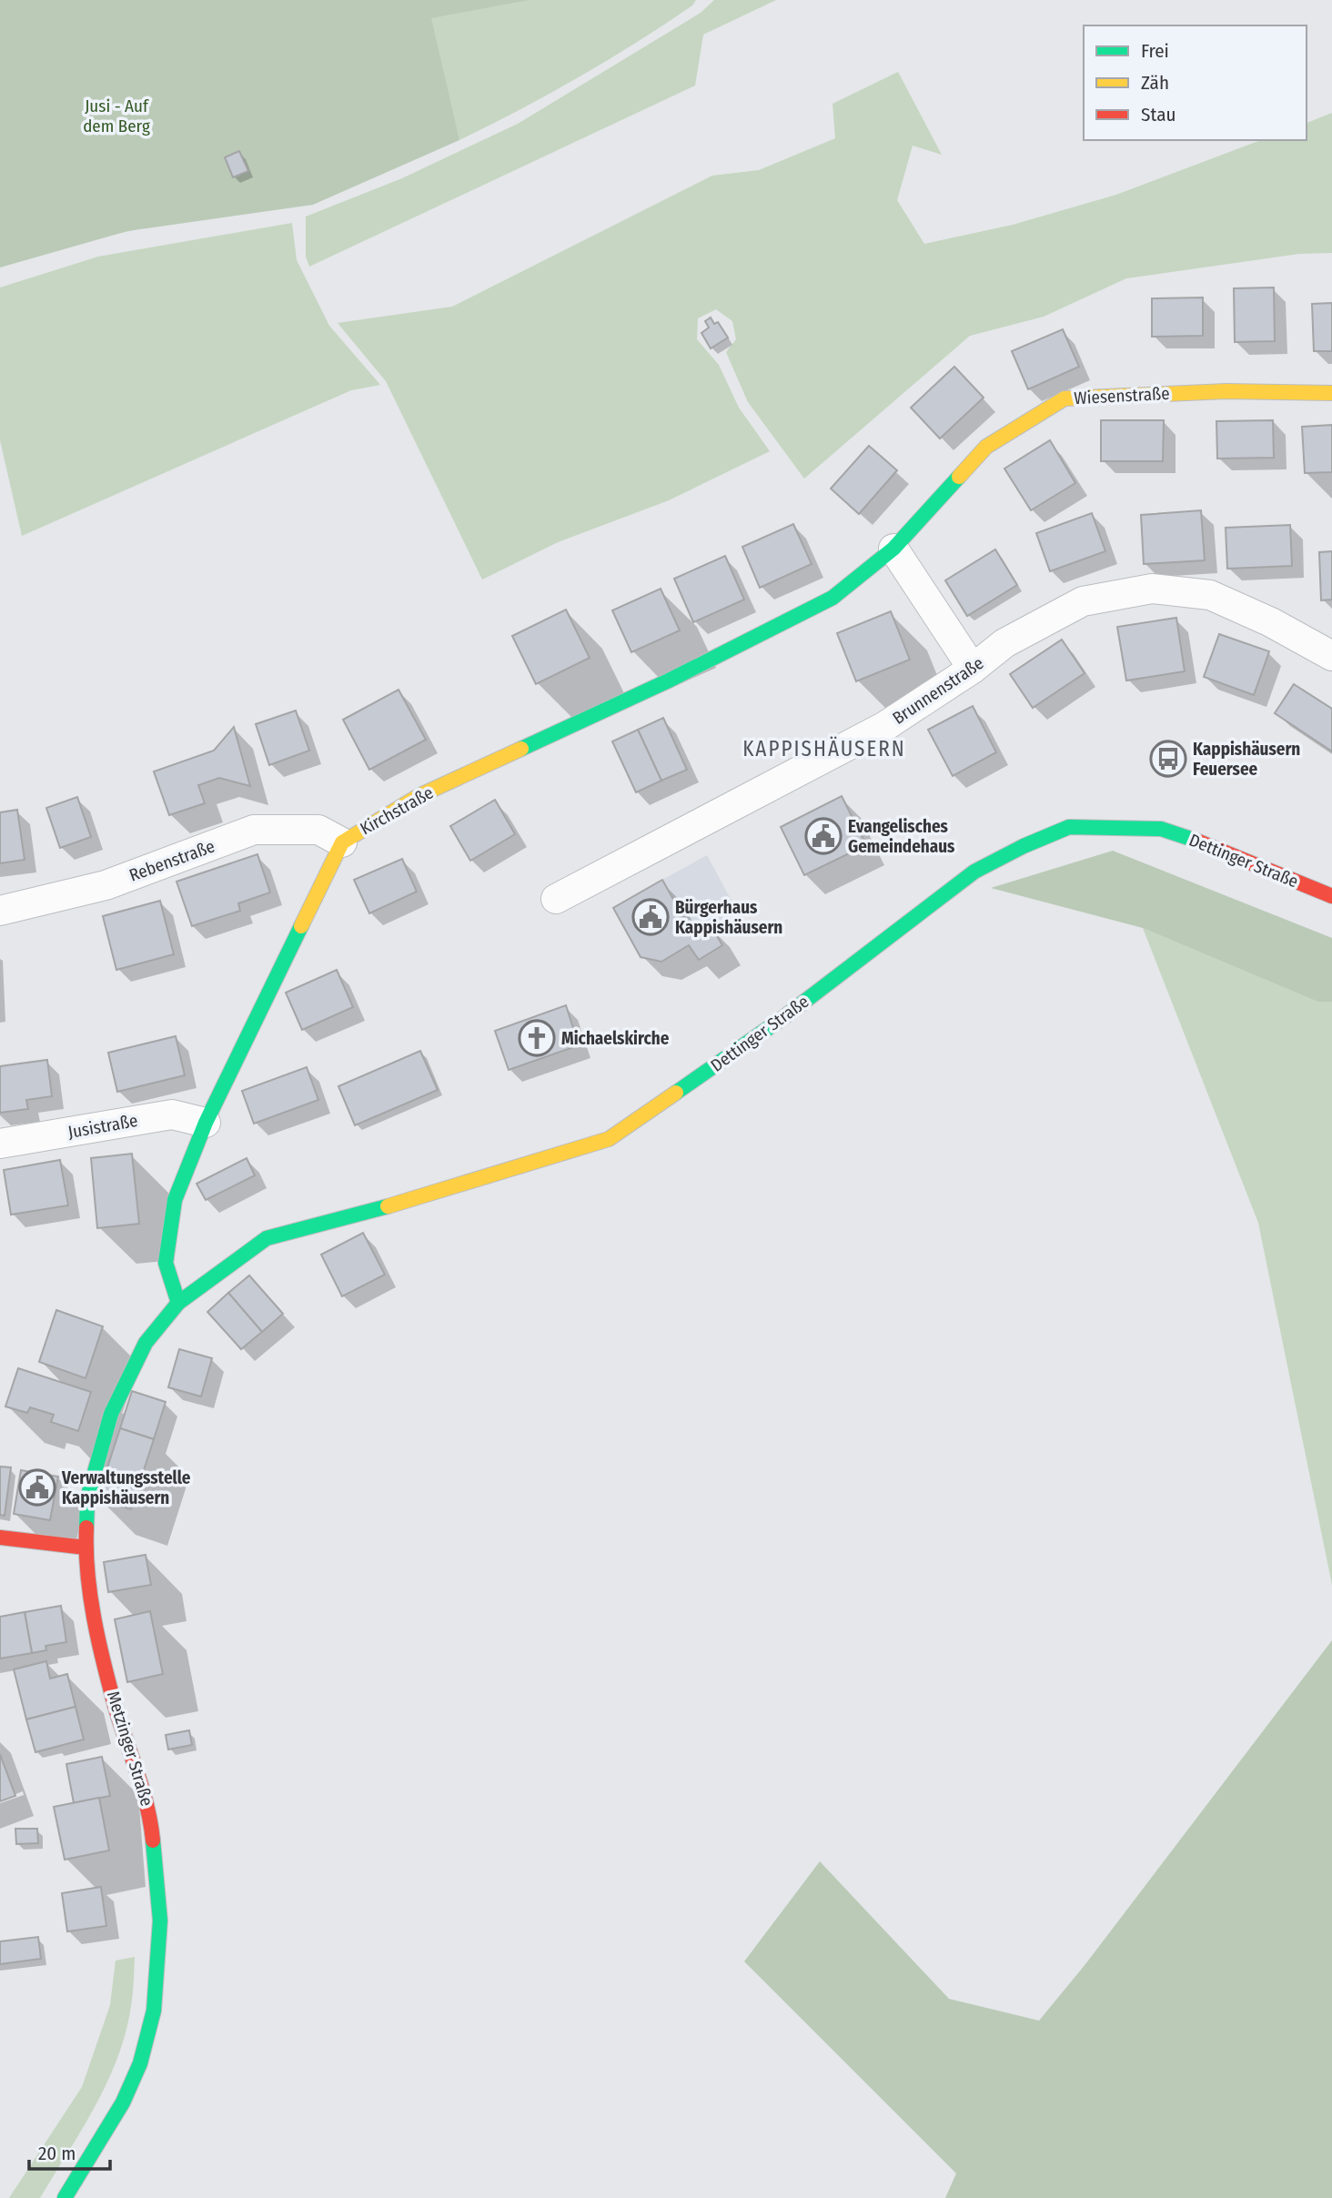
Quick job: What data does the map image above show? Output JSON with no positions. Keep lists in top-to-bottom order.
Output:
{
  "streets": {
    "street": [
      "Wiesenstraße",
      "Brunnenstraße",
      "Kirchstraße",
      "Rebenstraße",
      "Dettinger Straße",
      "Jusistraße",
      "Metzinger Straße"
    ]
  },
  "crossings": [
    ["Wiesenstraße", "Kirchstraße"],
    ["Kirchstraße", "Rebenstraße"],
    ["Kirchstraße", "Dettinger Straße"],
    ["Kirchstraße", "Jusistraße"],
    ["Kirchstraße", "Metzinger Straße"],
    ["Dettinger Straße", "Metzinger Straße"]
  ],
  "districts": ["KAPPISHÄUSERN"],
  "parks": ["Jusi - Auf dem Berg"],
  "places": {
    "bus stop": ["Kappishäusern Feuersee"],
    "public building": ["Evangelisches Gemeindehaus", "Bürgerhaus Kappishäusern", "Verwaltungsstelle Kappishäusern"],
    "church": ["Michaelskirche"]
  },
  "legend": ["Frei", "Zäh", "Stau"],
  "scale_bar": "20 m"
}
